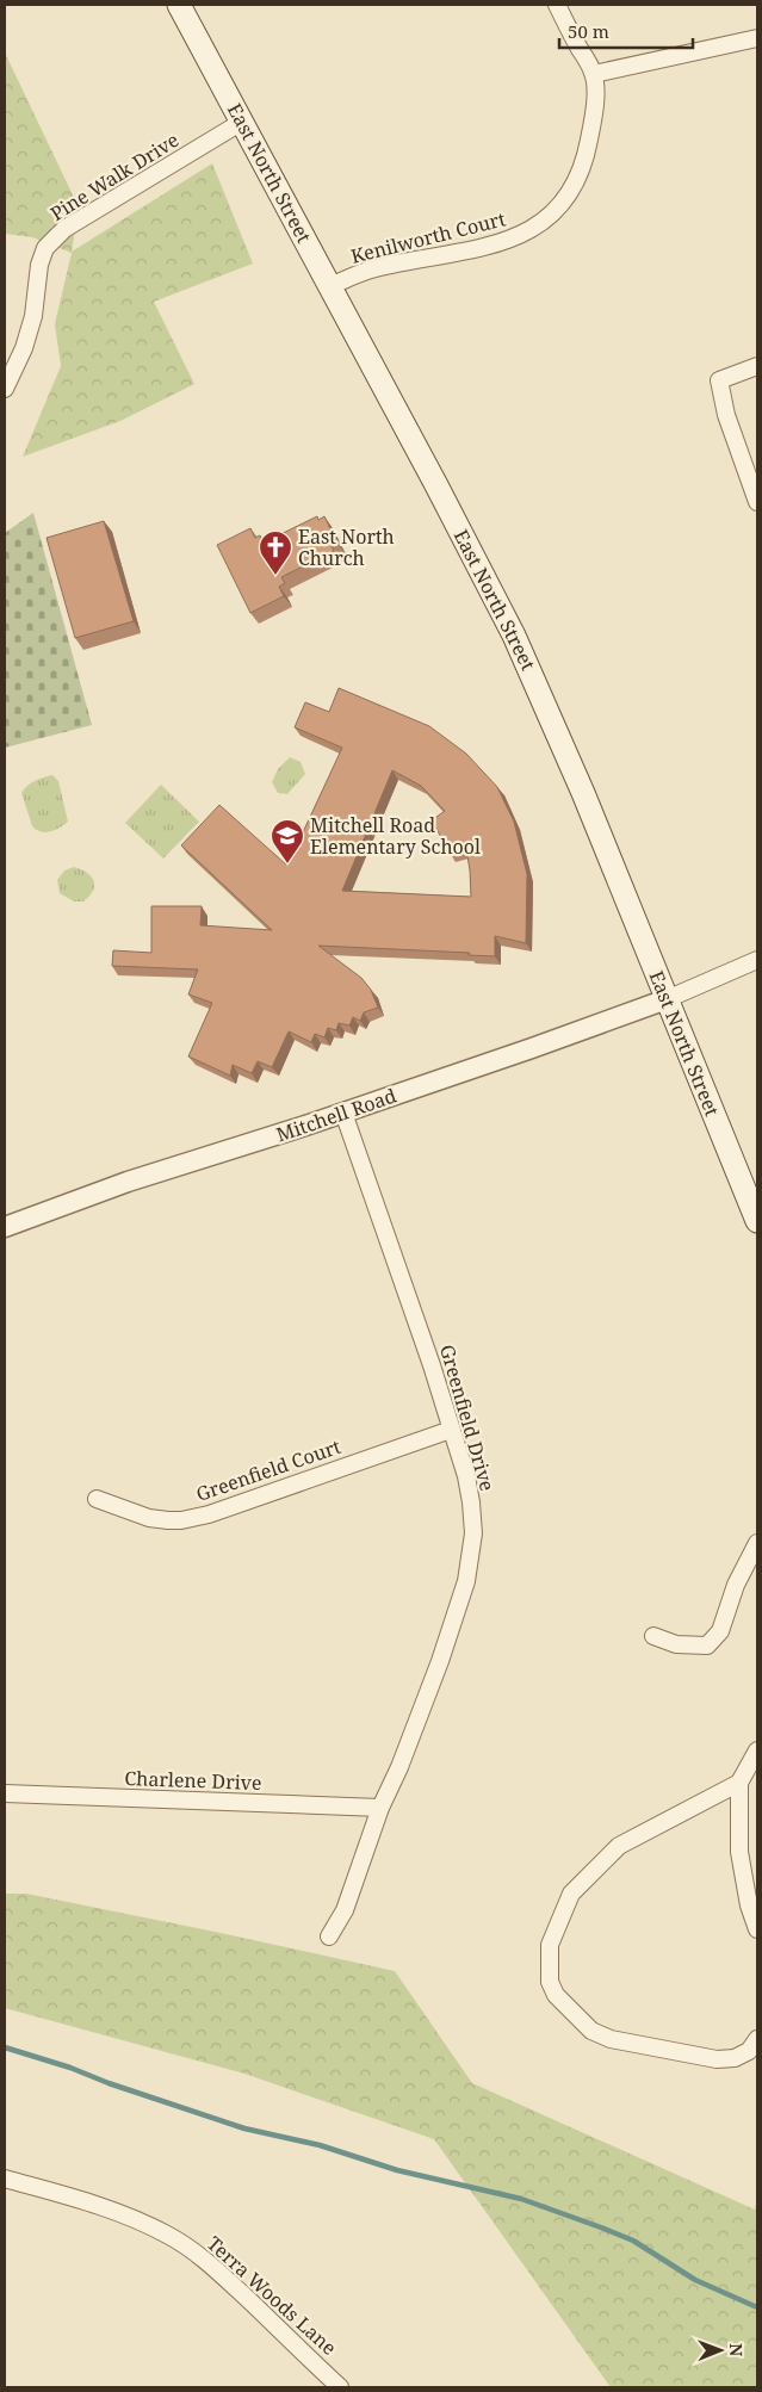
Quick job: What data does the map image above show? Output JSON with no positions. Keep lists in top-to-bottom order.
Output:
{
  "streets": {
    "main road": ["East North Street"],
    "street": [
      "Pine Walk Drive",
      "Kenilworth Court",
      "Mitchell Road",
      "Greenfield Drive",
      "Greenfield Court",
      "Charlene Drive",
      "Terra Woods Lane"
    ]
  },
  "crossings": [
    ["East North Street", "Pine Walk Drive"],
    ["East North Street", "Kenilworth Court"],
    ["East North Street", "Mitchell Road"],
    ["Mitchell Road", "Greenfield Drive"],
    ["Greenfield Drive", "Greenfield Court"],
    ["Greenfield Drive", "Charlene Drive"]
  ],
  "places": {
    "church": ["East North Church"],
    "school or university": ["Mitchell Road Elementary School"]
  },
  "scale_bar": "50 m",
  "north": "right"
}
